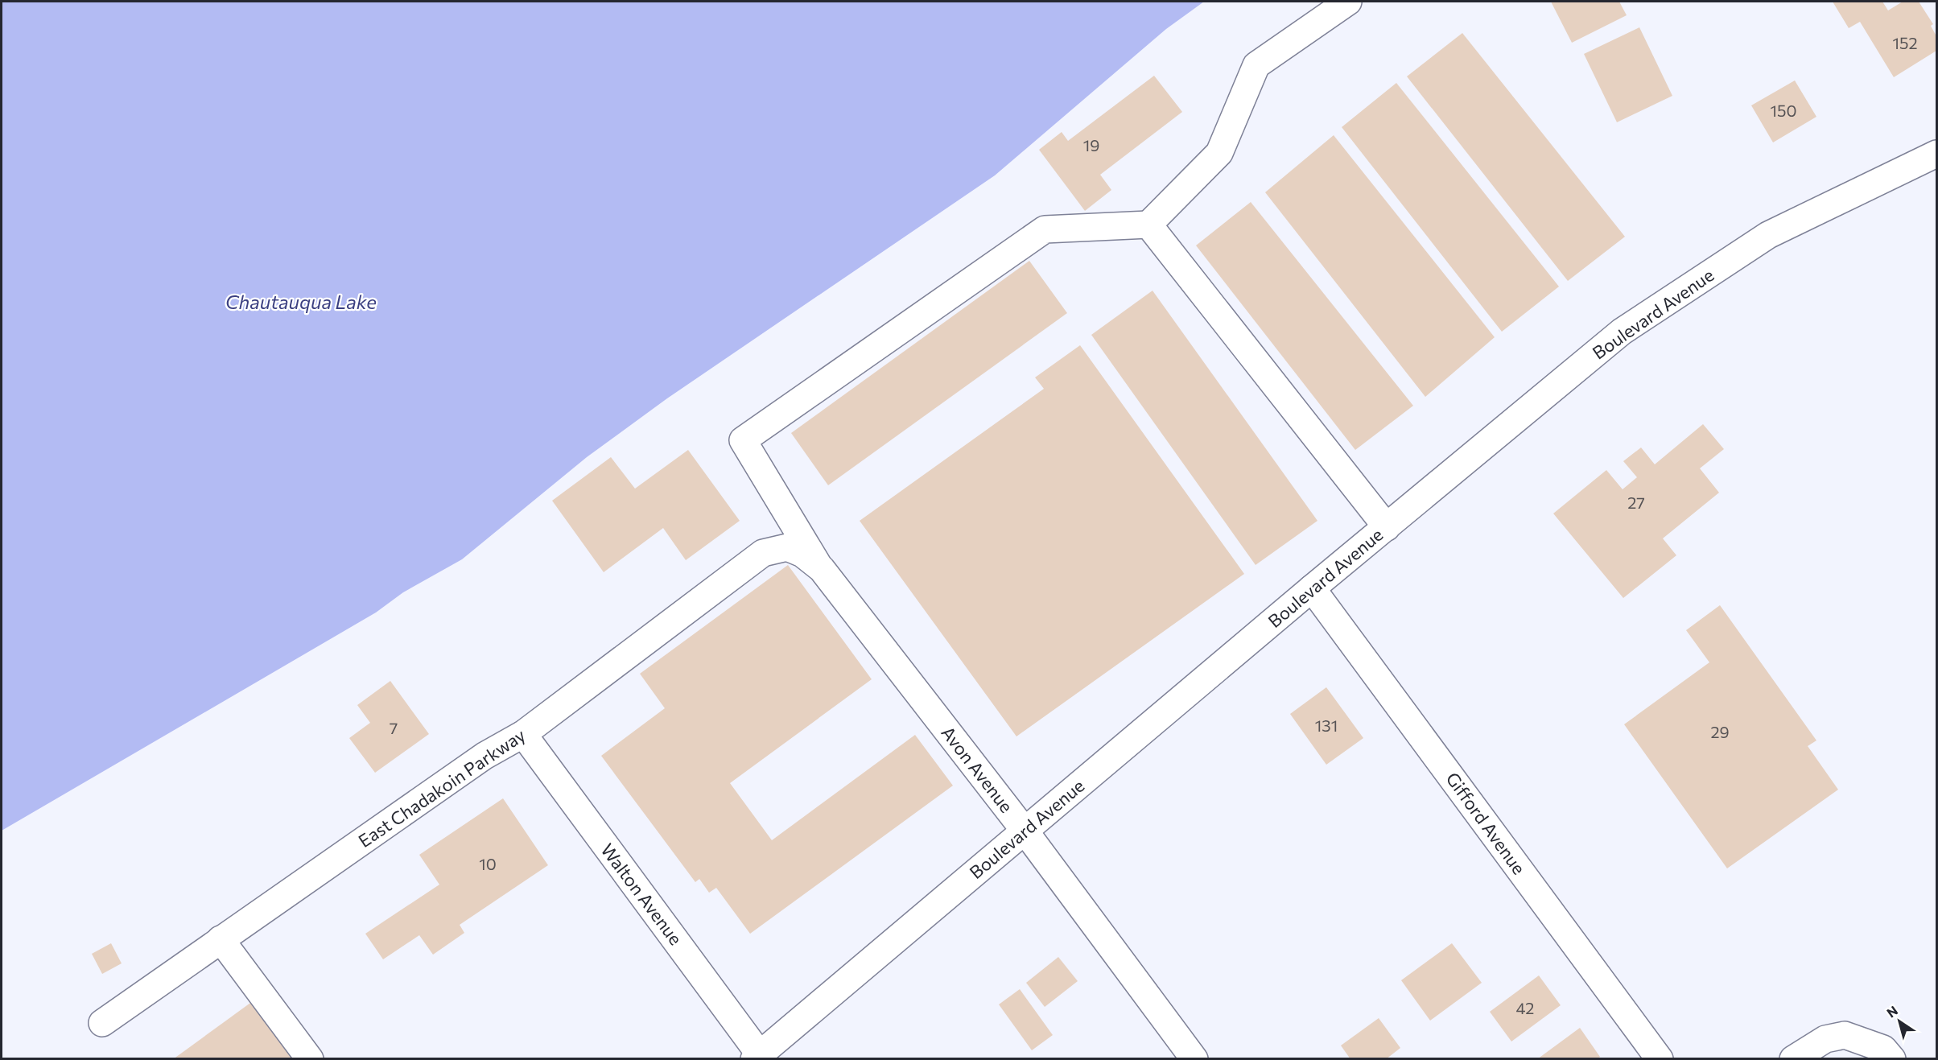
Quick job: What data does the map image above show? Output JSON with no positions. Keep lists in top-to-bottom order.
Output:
{
  "streets": {
    "street": [
      "Boulevard Avenue",
      "Avon Avenue",
      "East Chadakoin Parkway",
      "Gifford Avenue",
      "Walton Avenue"
    ]
  },
  "crossings": [
    ["Boulevard Avenue", "Avon Avenue"],
    ["Boulevard Avenue", "Gifford Avenue"],
    ["Boulevard Avenue", "Walton Avenue"],
    ["Avon Avenue", "East Chadakoin Parkway"],
    ["East Chadakoin Parkway", "Walton Avenue"]
  ],
  "water": ["Chautauqua Lake"],
  "house_numbers": [
    "152",
    "150",
    "19",
    "27",
    "131",
    "7",
    "29",
    "10",
    "42"
  ],
  "north": "top left"
}
